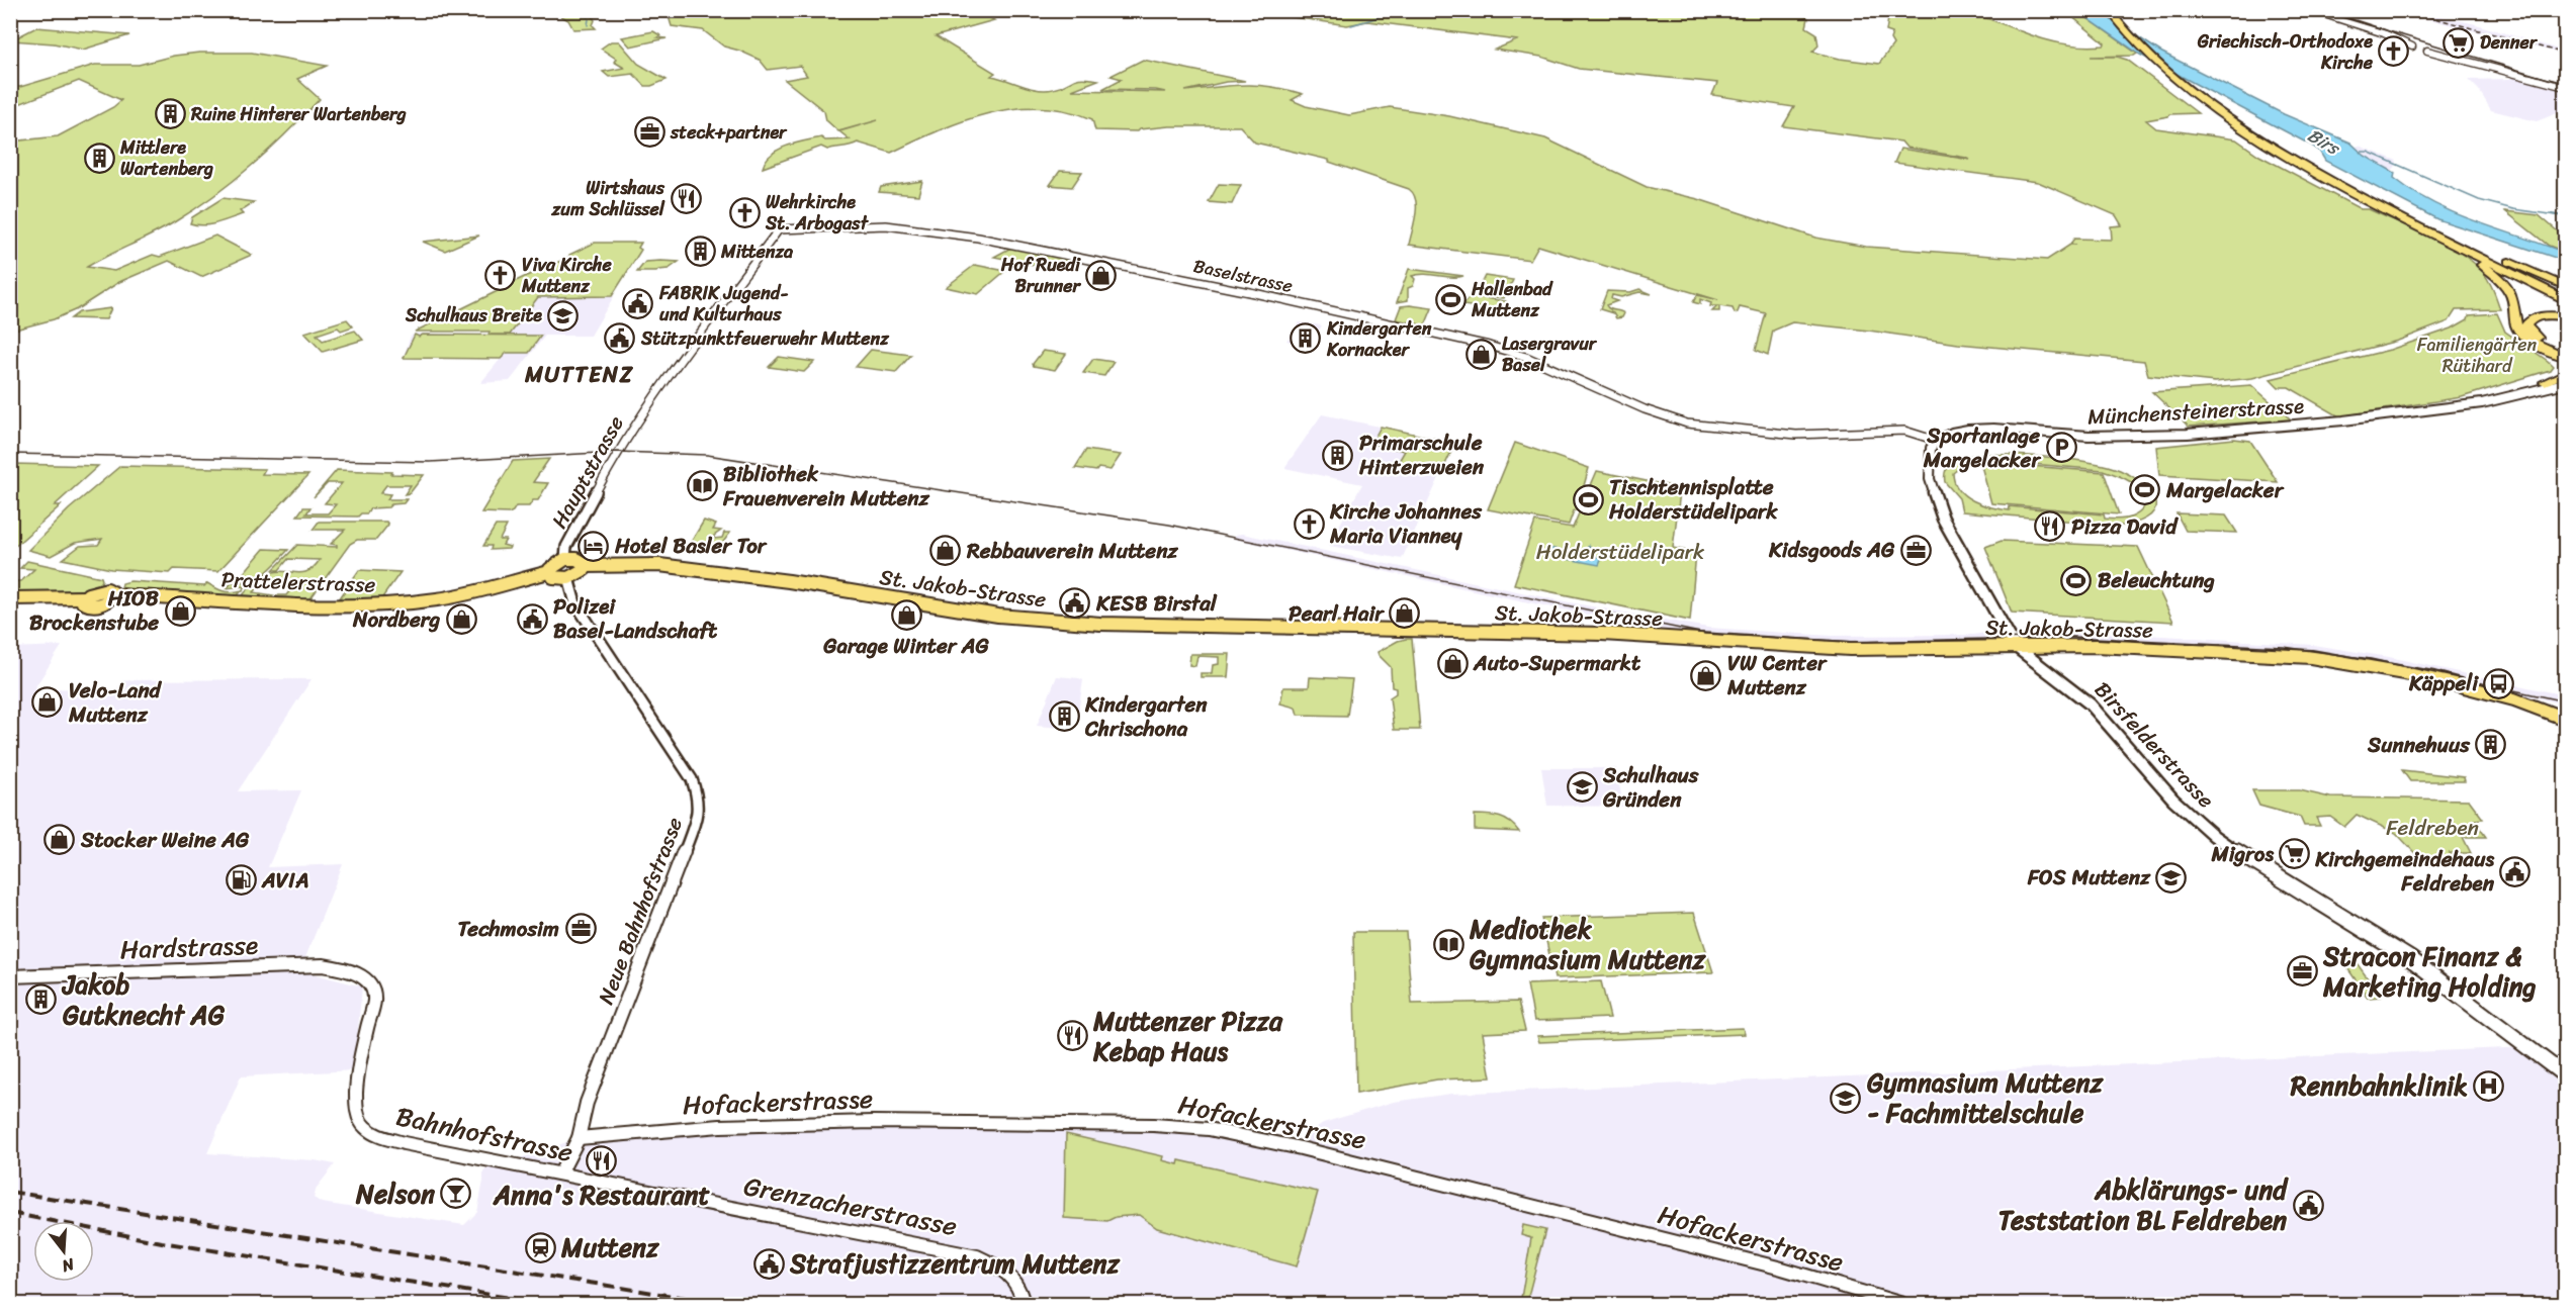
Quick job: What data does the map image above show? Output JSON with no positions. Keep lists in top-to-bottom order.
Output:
{
  "streets": {
    "main road": [
      "Münchensteinerstrasse",
      "Prattelerstrasse",
      "St. Jakob-Strasse",
      "Birsfelderstrasse"
    ],
    "street": [
      "Baselstrasse",
      "Hauptstrasse",
      "Neue Bahnhofstrasse",
      "Hardstrasse",
      "Hofackerstrasse",
      "Bahnhofstrasse",
      "Grenzacherstrasse"
    ]
  },
  "crossings": [
    ["Baselstrasse", "Münchensteinerstrasse"],
    ["Baselstrasse", "Hauptstrasse"],
    ["Hauptstrasse", "Prattelerstrasse"],
    ["St. Jakob-Strasse", "Birsfelderstrasse"],
    ["Neue Bahnhofstrasse", "Hofackerstrasse"],
    ["Neue Bahnhofstrasse", "Bahnhofstrasse"],
    ["Hardstrasse", "Bahnhofstrasse"],
    ["Bahnhofstrasse", "Grenzacherstrasse"]
  ],
  "districts": ["MUTTENZ"],
  "water": ["Birs"],
  "parks": ["Familiengärten Rütihard", "Holderstüdelipark", "Feldreben"],
  "places": {
    "supermarket": ["Denner", "Migros"],
    "church": [
      "Griechisch-Orthodoxe Kirche",
      "Wehrkirche St. Arbogast",
      "Viva Kirche Muttenz",
      "Kirche Johannes Maria Vianney"
    ],
    "building": [
      "Ruine Hinterer Wartenberg",
      "Mittlere Wartenberg",
      "Mittenza",
      "Kindergarten Kornacker",
      "Primarschule Hinterzweien",
      "Kindergarten Chrischona",
      "Sunnehuus",
      "Jakob Gutknecht AG"
    ],
    "office": [
      "steck+partner",
      "Kidsgoods AG",
      "Techmosim",
      "Stracon Finanz & Marketing Holding"
    ],
    "restaurant": [
      "Wirtshaus zum Schlüssel",
      "Pizza David",
      "Muttenzer Pizza Kebap Haus",
      "Anna's Restaurant"
    ],
    "shop": [
      "Hof Ruedi Brunner",
      "Lasergravur Basel",
      "Rebbauverein Muttenz",
      "HIOB Brockenstube",
      "Pearl Hair",
      "Garage Winter AG",
      "Nordberg",
      "Auto-Supermarkt",
      "VW Center Muttenz",
      "Velo-Land Muttenz",
      "Stocker Weine AG"
    ],
    "sports": [
      "Hallenbad Muttenz",
      "Margelacker",
      "Tischtennisplatte Holderstüdelipark",
      "Beleuchtung"
    ],
    "public building": [
      "FABRIK Jugend- und Kulturhaus",
      "Stützpunktfeuerwehr Muttenz",
      "KESB Birstal",
      "Polizei Basel-Landschaft",
      "Kirchgemeindehaus Feldreben",
      "Abklärungs- und Teststation BL Feldreben",
      "Strafjustizzentrum Muttenz"
    ],
    "school or university": [
      "Schulhaus Breite",
      "Schulhaus Gründen",
      "FOS Muttenz",
      "Gymnasium Muttenz - Fachmittelschule"
    ],
    "parking": ["Sportanlage Margelacker"],
    "library": ["Bibliothek Frauenverein Muttenz", "Mediothek Gymnasium Muttenz"],
    "hotel": ["Hotel Basler Tor"],
    "bus stop": ["Käppeli"],
    "fuel station": ["AVIA"],
    "hospital": ["Rennbahnklinik"],
    "bar": ["Nelson"],
    "station": ["Muttenz"]
  },
  "north": "bottom"
}
